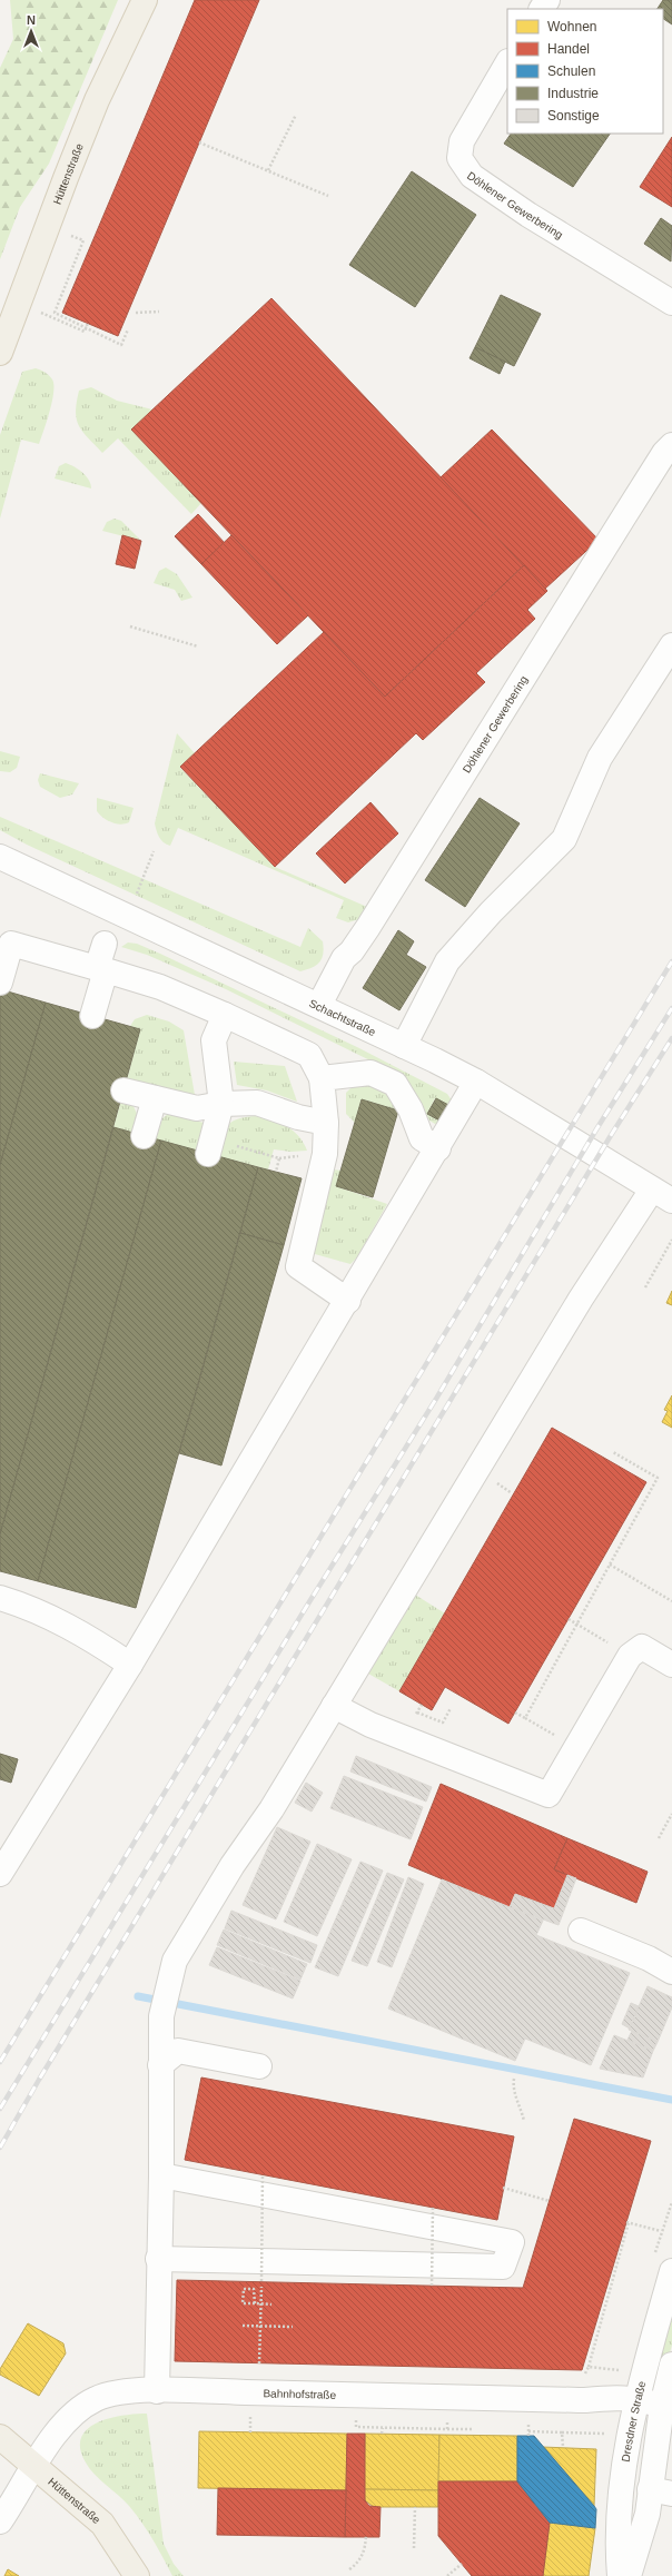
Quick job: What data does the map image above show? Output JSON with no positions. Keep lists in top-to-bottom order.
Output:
{
  "streets": {
    "main road": ["Hüttenstraße"],
    "street": [
      "Döhlener Gewerbering",
      "Schachtstraße",
      "Bahnhofstraße",
      "Dresdner Straße"
    ]
  },
  "crossings": [
    ["Hüttenstraße", "Bahnhofstraße"],
    ["Döhlener Gewerbering", "Schachtstraße"],
    ["Bahnhofstraße", "Dresdner Straße"]
  ],
  "legend": [
    "Wohnen",
    "Handel",
    "Schulen",
    "Industrie",
    "Sonstige"
  ],
  "north": "top"
}
